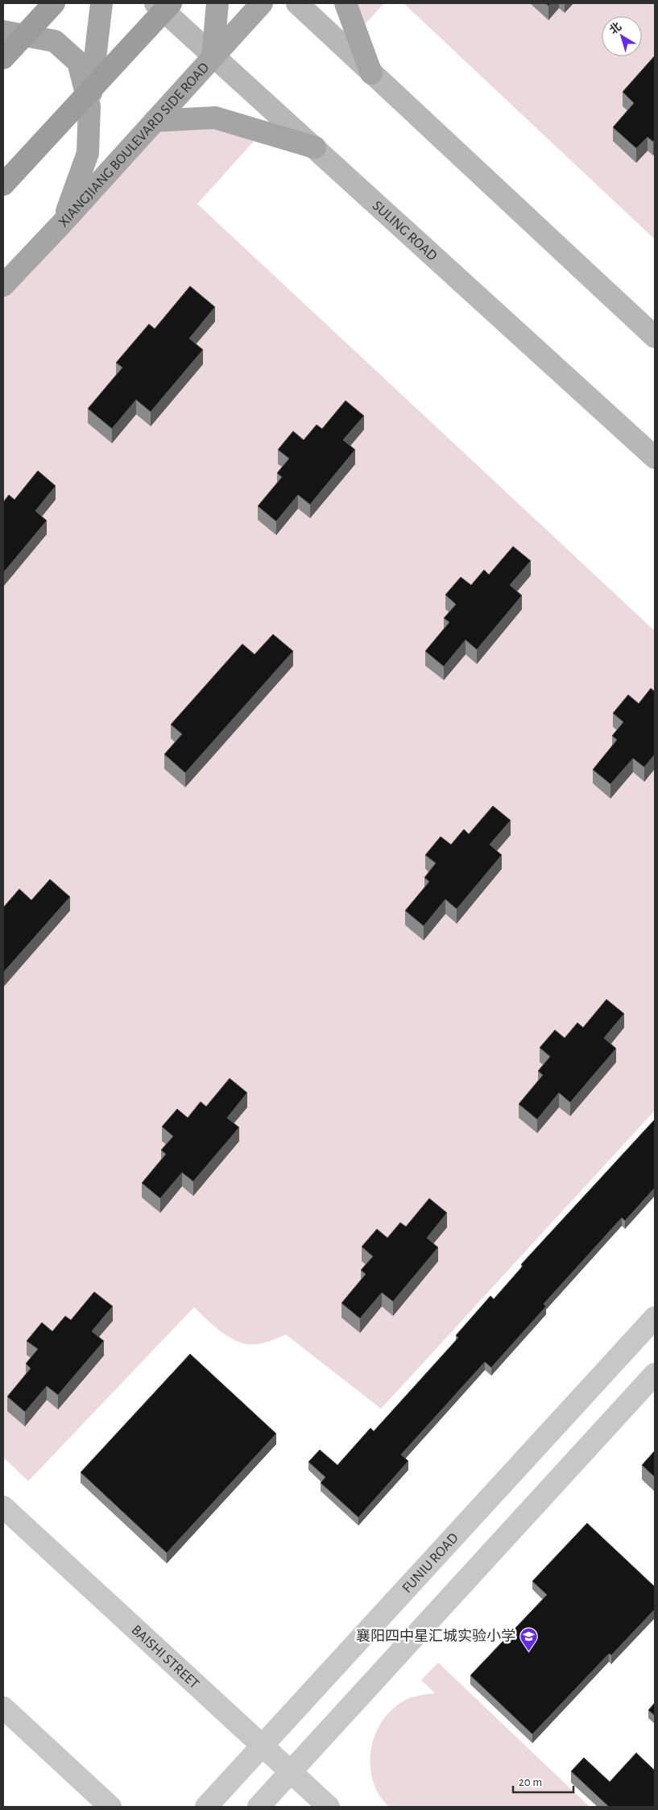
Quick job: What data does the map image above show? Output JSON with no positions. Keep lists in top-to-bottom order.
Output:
{
  "streets": {
    "main road": ["XIANGJIANG BOULEVARD SIDE ROAD", "SULING ROAD"],
    "street": ["FUNIU ROAD", "BAISHI STREET"]
  },
  "crossings": [
    ["XIANGJIANG BOULEVARD SIDE ROAD", "SULING ROAD"],
    ["FUNIU ROAD", "BAISHI STREET"]
  ],
  "places": {
    "school or university": ["襄阳四中星汇城实验小学"]
  },
  "scale_bar": "20 m",
  "north": "top left"
}
